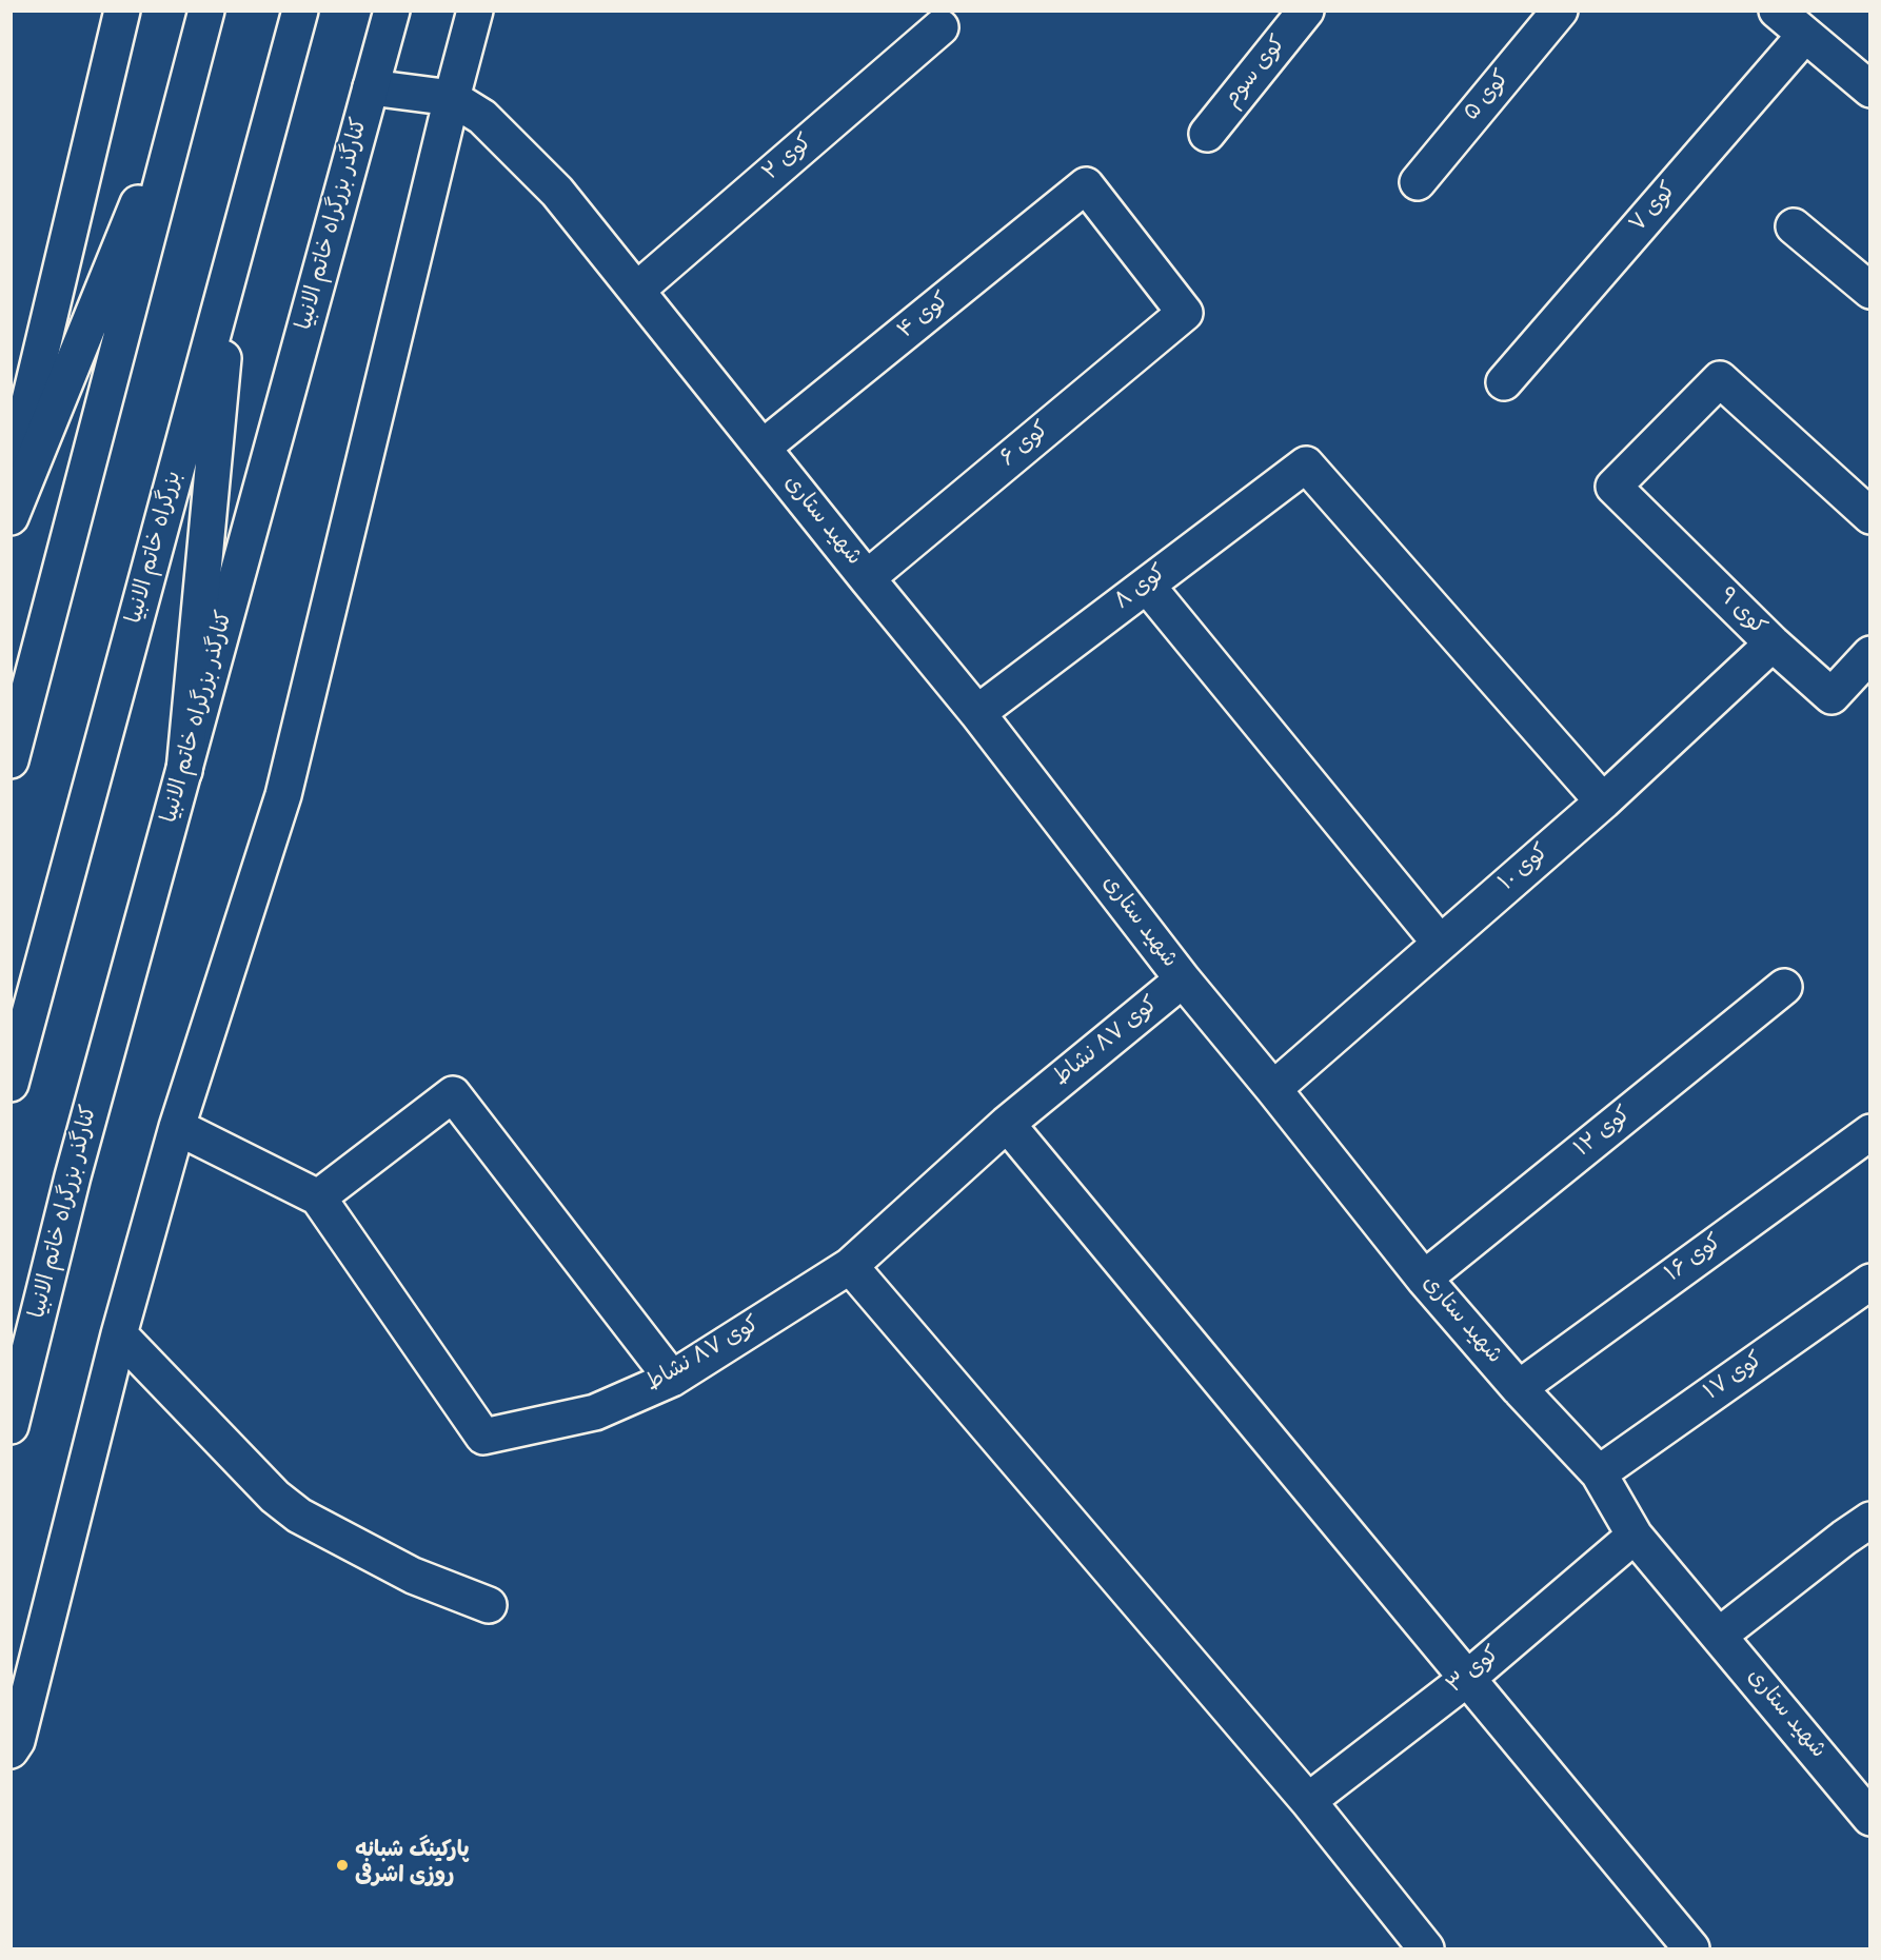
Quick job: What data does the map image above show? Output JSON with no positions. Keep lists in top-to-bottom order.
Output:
{
  "streets": {
    "main road": [
      "کوی سوم",
      "کوی ۵",
      "کوی ۲",
      "کوی ۷",
      "کنارگذر بزرگراه خاتم الانبیا",
      "کوی ۴",
      "کوی ۶",
      "شهید ستاری",
      "بزرگراه خاتم الانبیا",
      "کوی ۸",
      "کوی ۹",
      "کوی ۱۰",
      "کوی ۸۷ نشاط",
      "کوی ۱۲",
      "کوی ۱۶",
      "کوی ۱۷",
      "کوی ۳"
    ]
  },
  "crossings": [
    ["کوی ۲", "شهید ستاری"],
    ["کنارگذر بزرگراه خاتم الانبیا", "شهید ستاری"],
    ["کوی ۴", "کوی ۶"],
    ["کوی ۴", "شهید ستاری"],
    ["کوی ۶", "شهید ستاری"],
    ["شهید ستاری", "کوی ۸"],
    ["شهید ستاری", "کوی ۱۰"],
    ["شهید ستاری", "کوی ۸۷ نشاط"],
    ["شهید ستاری", "کوی ۱۲"],
    ["شهید ستاری", "کوی ۱۶"],
    ["شهید ستاری", "کوی ۱۷"],
    ["شهید ستاری", "کوی ۳"],
    ["کوی ۸", "کوی ۱۰"],
    ["کوی ۹", "کوی ۱۰"]
  ],
  "places": ["پارکینگ شبانه روزی اشرفی"]
}
